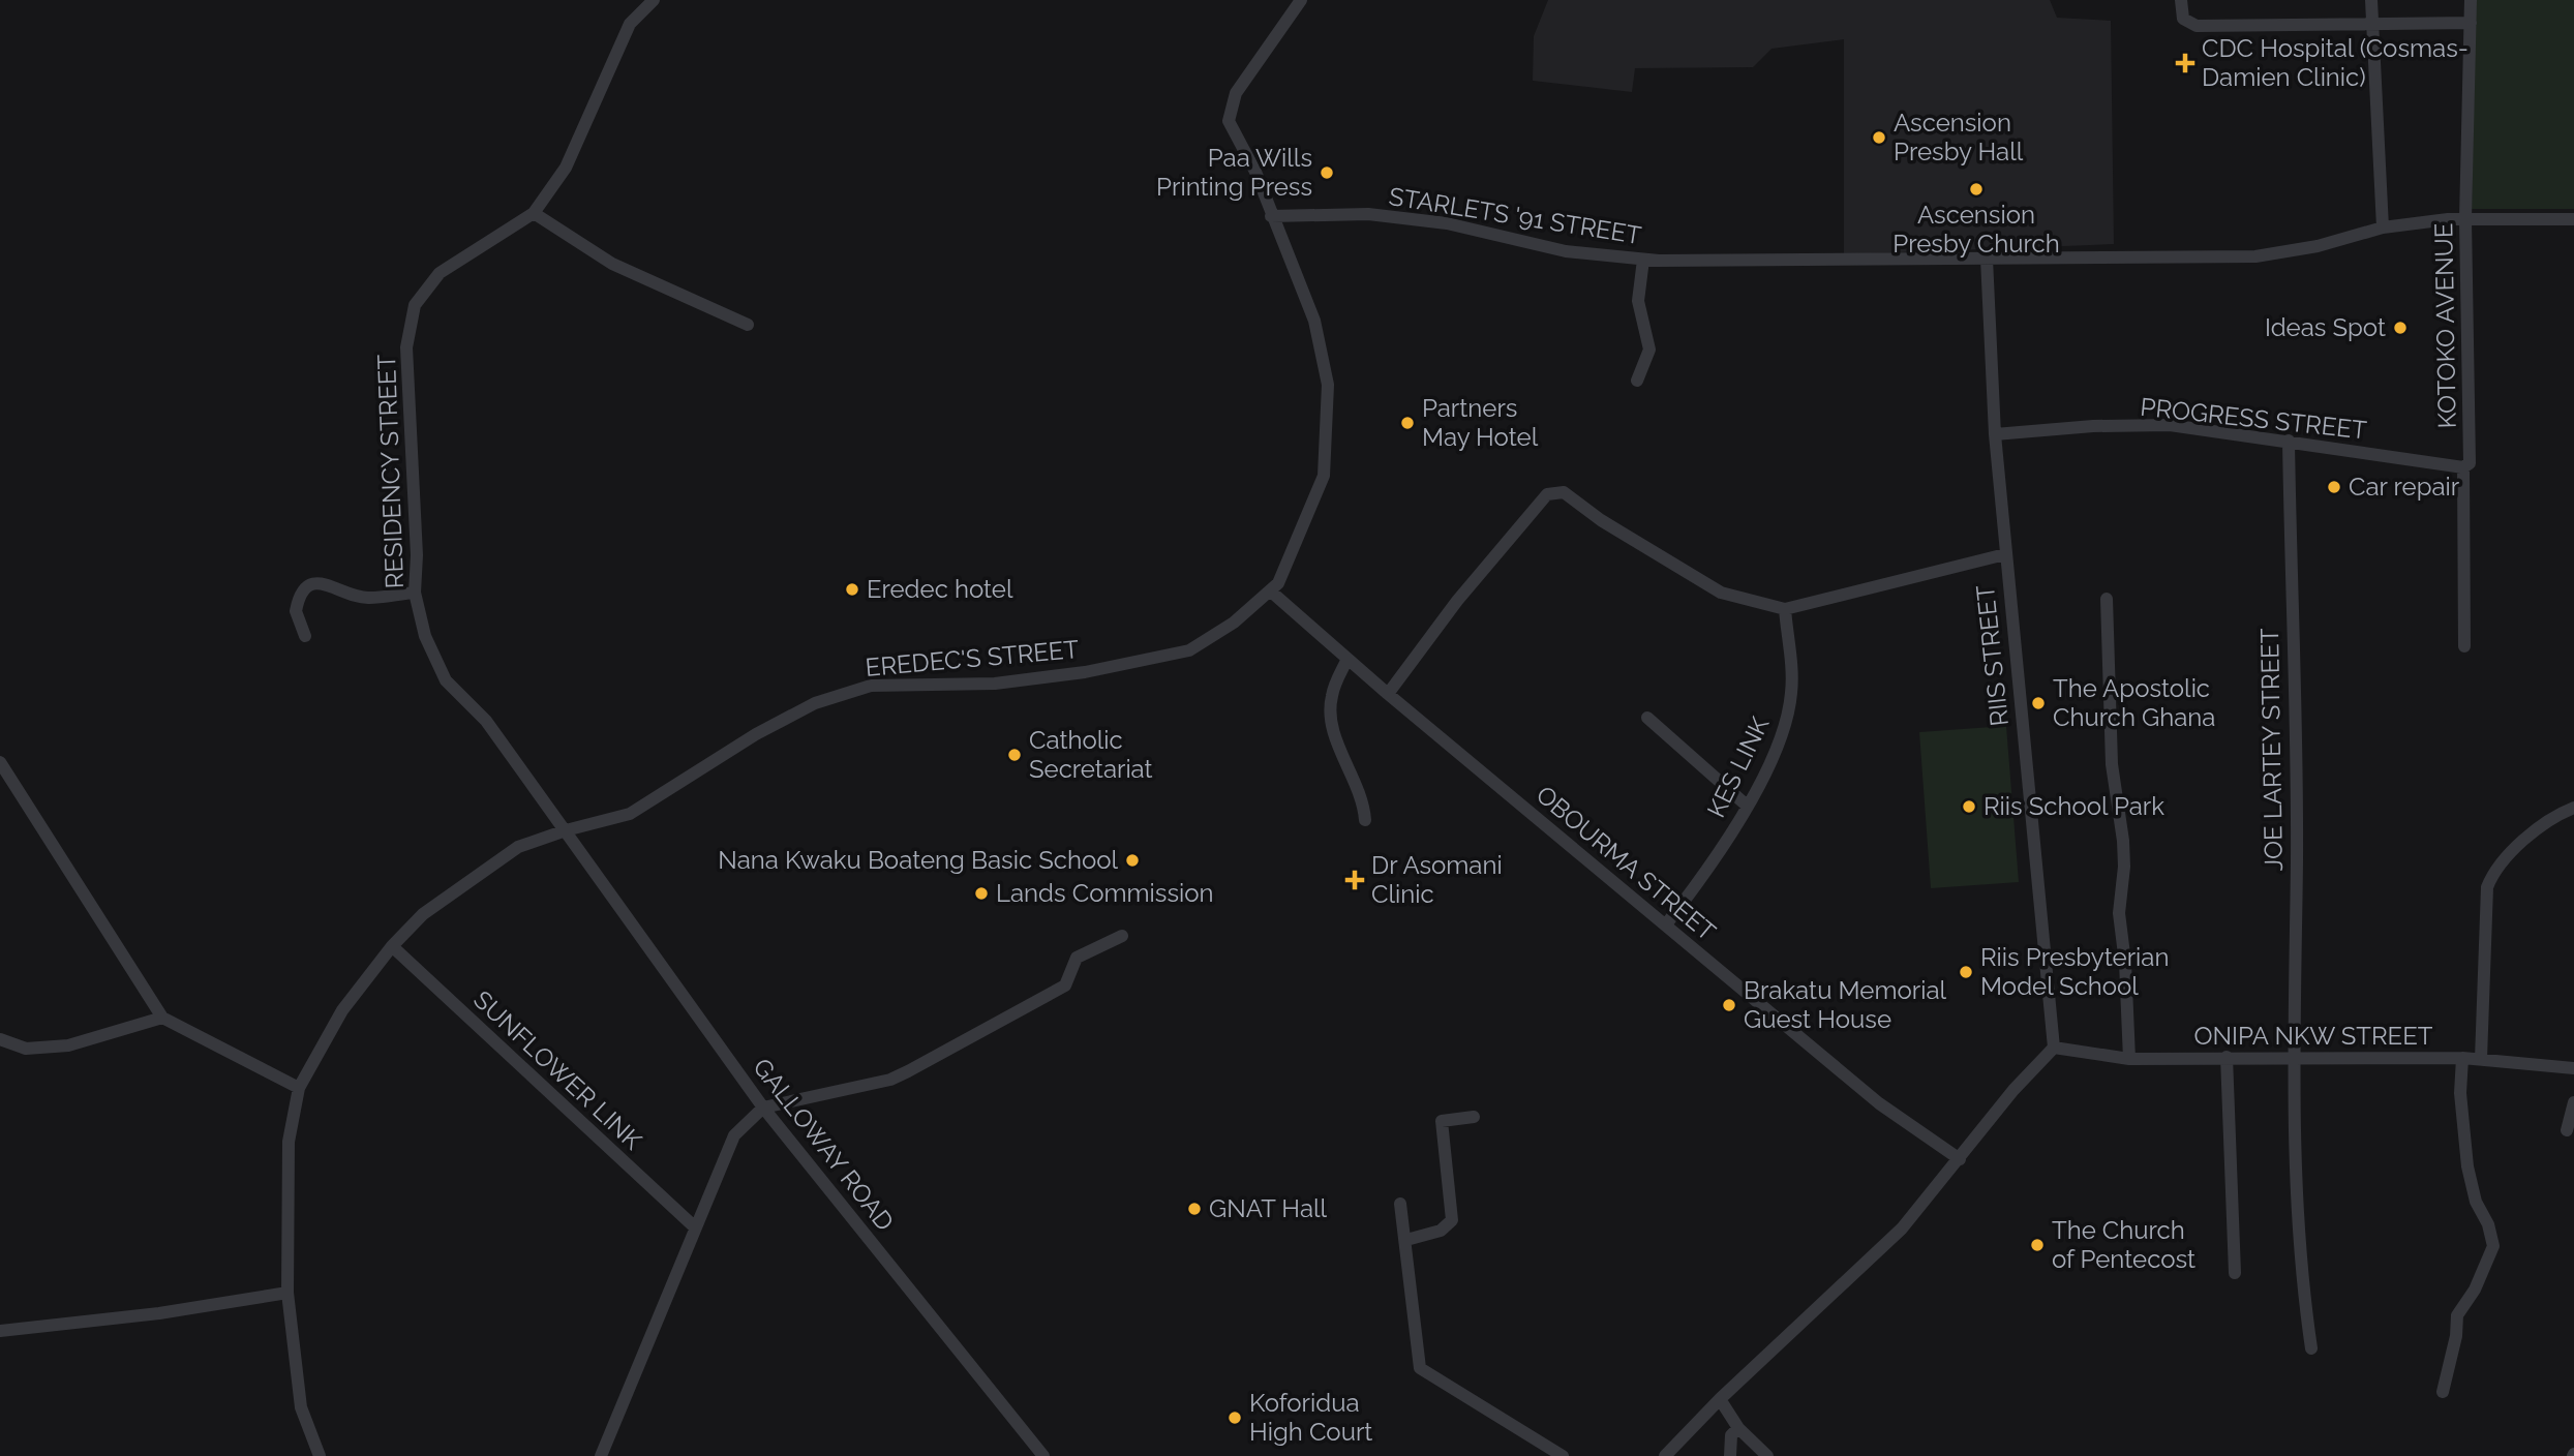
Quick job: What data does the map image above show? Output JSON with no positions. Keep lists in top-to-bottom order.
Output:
{
  "streets": {
    "street": [
      "STARLETS '91 STREET",
      "KOTOKO AVENUE",
      "PROGRESS STREET",
      "RESIDENCY STREET",
      "RIIS STREET",
      "EREDEC'S STREET",
      "JOE LARTEY STREET",
      "KES LINK",
      "OBOURMA STREET",
      "ONIPA NKW STREET",
      "SUNFLOWER LINK",
      "GALLOWAY ROAD"
    ]
  },
  "crossings": [
    ["STARLETS '91 STREET", "KOTOKO AVENUE"],
    ["STARLETS '91 STREET", "RIIS STREET"],
    ["STARLETS '91 STREET", "EREDEC'S STREET"],
    ["KOTOKO AVENUE", "PROGRESS STREET"],
    ["PROGRESS STREET", "RIIS STREET"],
    ["PROGRESS STREET", "JOE LARTEY STREET"],
    ["RESIDENCY STREET", "EREDEC'S STREET"],
    ["RESIDENCY STREET", "GALLOWAY ROAD"],
    ["RIIS STREET", "ONIPA NKW STREET"],
    ["EREDEC'S STREET", "OBOURMA STREET"],
    ["EREDEC'S STREET", "SUNFLOWER LINK"],
    ["JOE LARTEY STREET", "ONIPA NKW STREET"],
    ["KES LINK", "OBOURMA STREET"]
  ],
  "places": {
    "health": ["CDC Hospital (Cosmas- Damien Clinic)", "Dr Asomani Clinic"],
    "other": [
      "Ascension Presby Hall",
      "Paa Wills Printing Press",
      "Ascension Presby Church",
      "Ideas Spot",
      "Partners May Hotel",
      "Car repair",
      "Eredec hotel",
      "The Apostolic Church Ghana",
      "Catholic Secretariat",
      "Riis School Park",
      "Nana Kwaku Boateng Basic School",
      "Lands Commission",
      "Riis Presbyterian Model School",
      "Brakatu Memorial Guest House",
      "GNAT Hall",
      "The Church of Pentecost",
      "Koforidua High Court"
    ]
  }
}
